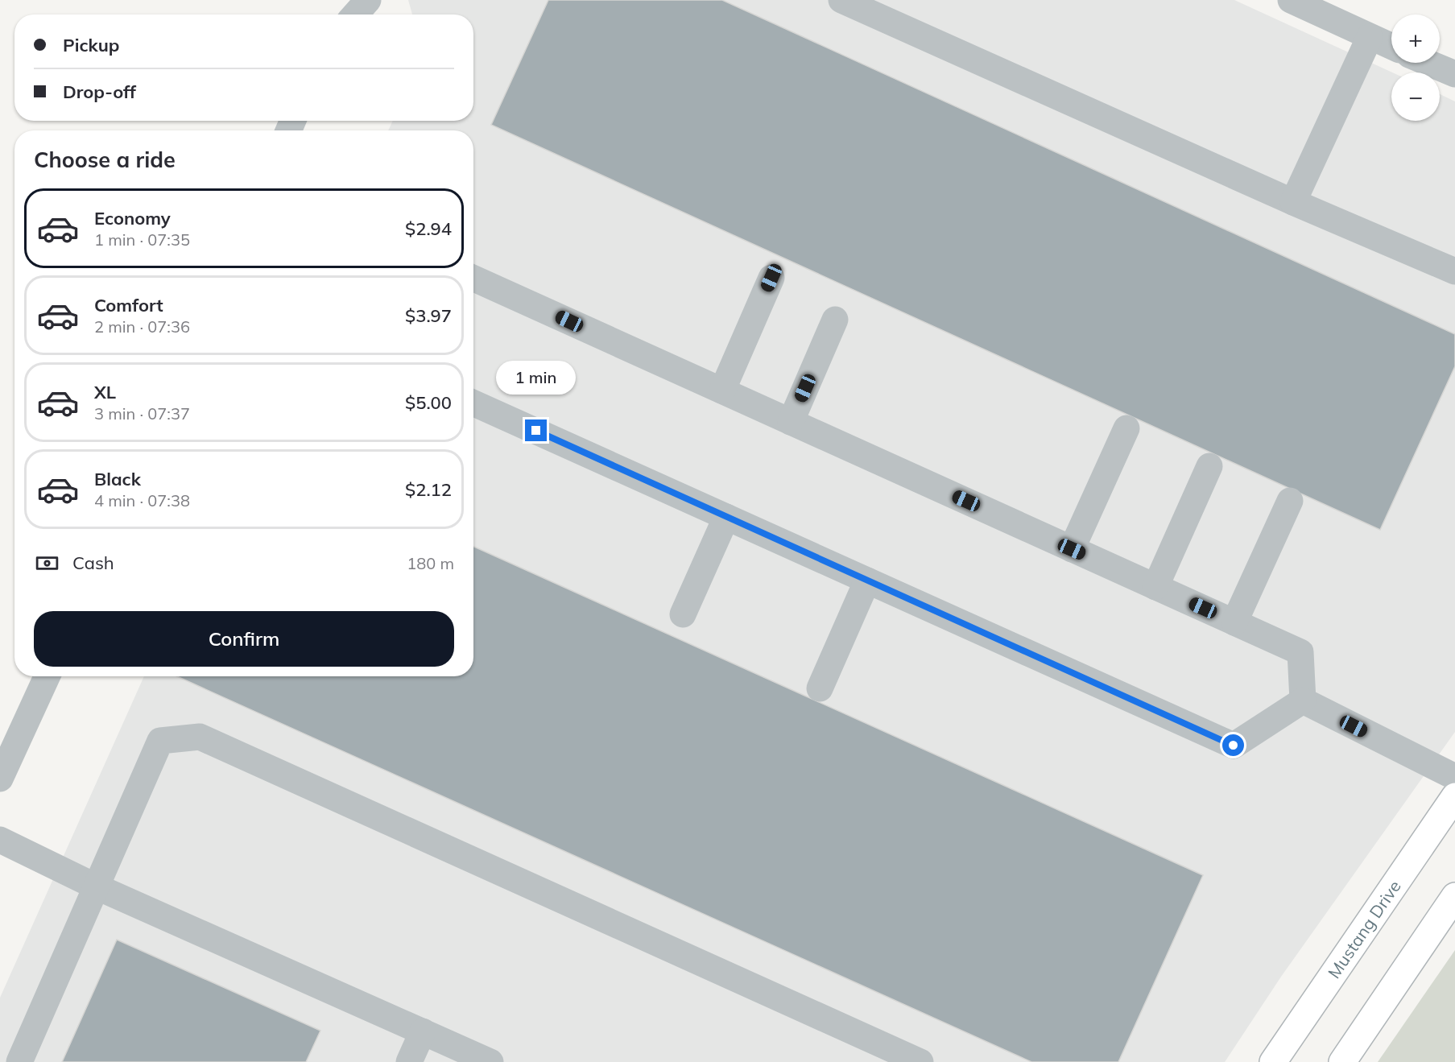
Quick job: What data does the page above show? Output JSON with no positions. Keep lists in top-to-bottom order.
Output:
{
  "streets": {
    "main road": ["Mustang Drive"]
  },
  "page": {
    "map_buttons": ["+", "−"],
    "banner": ["Pickup", "Drop-off"],
    "heading": "Choose a ride",
    "list": [
      {
        "name": "Economy",
        "note": "1 min · 07:35",
        "value": "$2.94"
      },
      {
        "name": "Comfort",
        "note": "2 min · 07:36",
        "value": "$3.97"
      },
      {
        "name": "XL",
        "note": "3 min · 07:37",
        "value": "$5.00"
      },
      {
        "name": "Black",
        "note": "4 min · 07:38",
        "value": "$2.12"
      }
    ],
    "bubble": "1 min",
    "pay": ["Cash", "180 m"],
    "buttons": "Confirm"
  }
}
